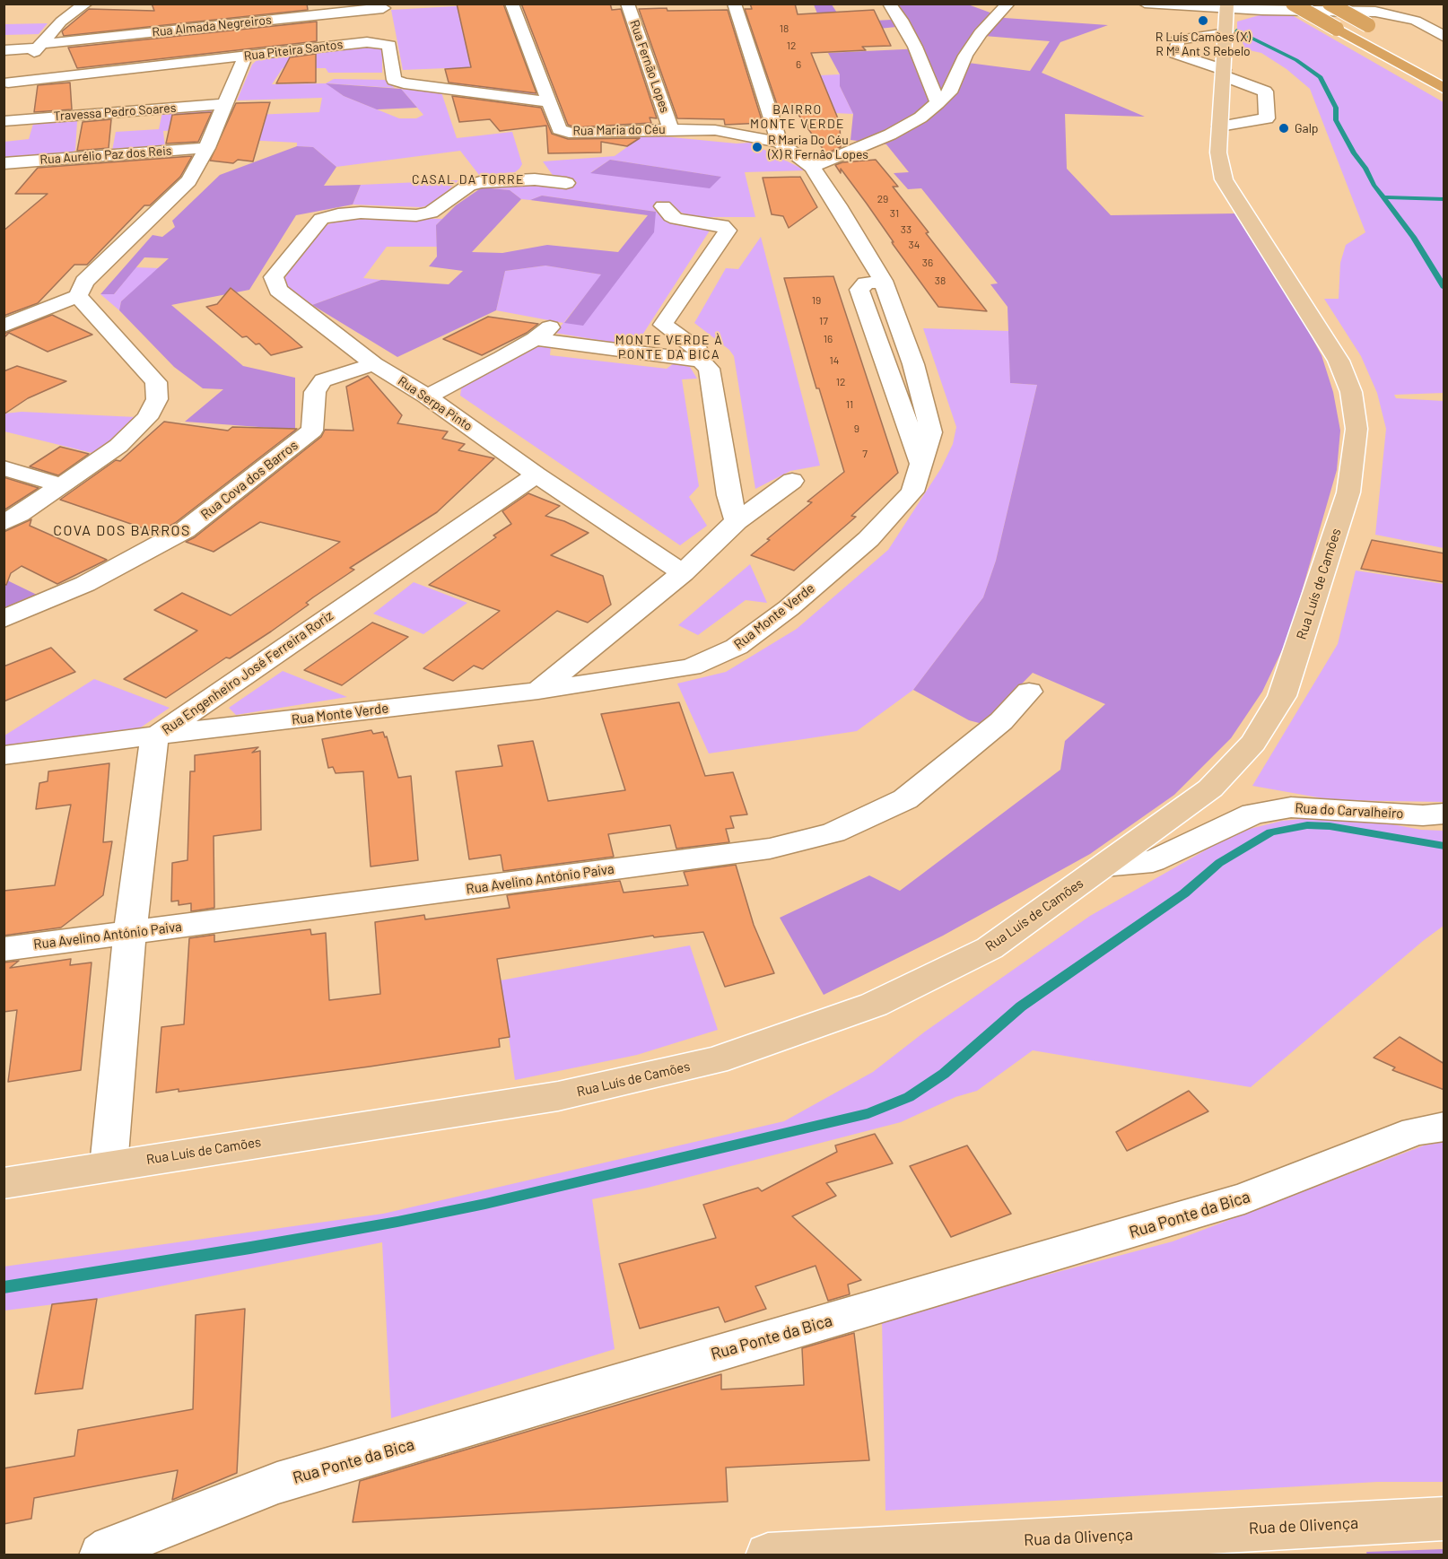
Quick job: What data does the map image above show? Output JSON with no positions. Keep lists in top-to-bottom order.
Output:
{
  "streets": {
    "main road": ["Rua Luís de Camões", "Rua de Olivença", "Rua da Olivença"],
    "street": [
      "Rua Almada Negreiros",
      "Rua Piteira Santos",
      "Rua Fernão Lopes",
      "Travessa Pedro Soares",
      "Rua Maria do Céu",
      "Rua Aurélio Paz dos Reis",
      "Rua Serpa Pinto",
      "Rua Cova dos Barros",
      "Rua Monte Verde",
      "Rua Engenheiro José Ferreira Roriz",
      "Rua do Carvalheiro",
      "Rua Avelino António Paiva",
      "Rua Ponte da Bica"
    ]
  },
  "crossings": [
    ["Rua Piteira Santos", "Rua Maria do Céu"],
    ["Rua Fernão Lopes", "Rua Maria do Céu"],
    ["Rua Maria do Céu", "Rua Monte Verde"],
    ["Rua Serpa Pinto", "Rua Cova dos Barros"],
    ["Rua Serpa Pinto", "Rua Engenheiro José Ferreira Roriz"],
    ["Rua Luís de Camões", "Rua Engenheiro José Ferreira Roriz"],
    ["Rua Luís de Camões", "Rua do Carvalheiro"],
    ["Rua Monte Verde", "Rua Engenheiro José Ferreira Roriz"],
    ["Rua Engenheiro José Ferreira Roriz", "Rua Avelino António Paiva"],
    ["Rua de Olivença", "Rua da Olivença"]
  ],
  "districts": [
    "BAIRRO MONTE VERDE",
    "CASAL DA TORRE",
    "MONTE VERDE À PONTE DA BICA",
    "COVA DOS BARROS"
  ],
  "places": ["R Luís Camões (X) R Mª Ant S Rebelo", "Galp", "R Maria Do Céu (X) R Fernâo Lopes"],
  "house_numbers": [
    "18",
    "12",
    "6",
    "29",
    "31",
    "33",
    "34",
    "36",
    "38",
    "19",
    "17",
    "16",
    "14",
    "12",
    "11",
    "9",
    "7"
  ]
}
